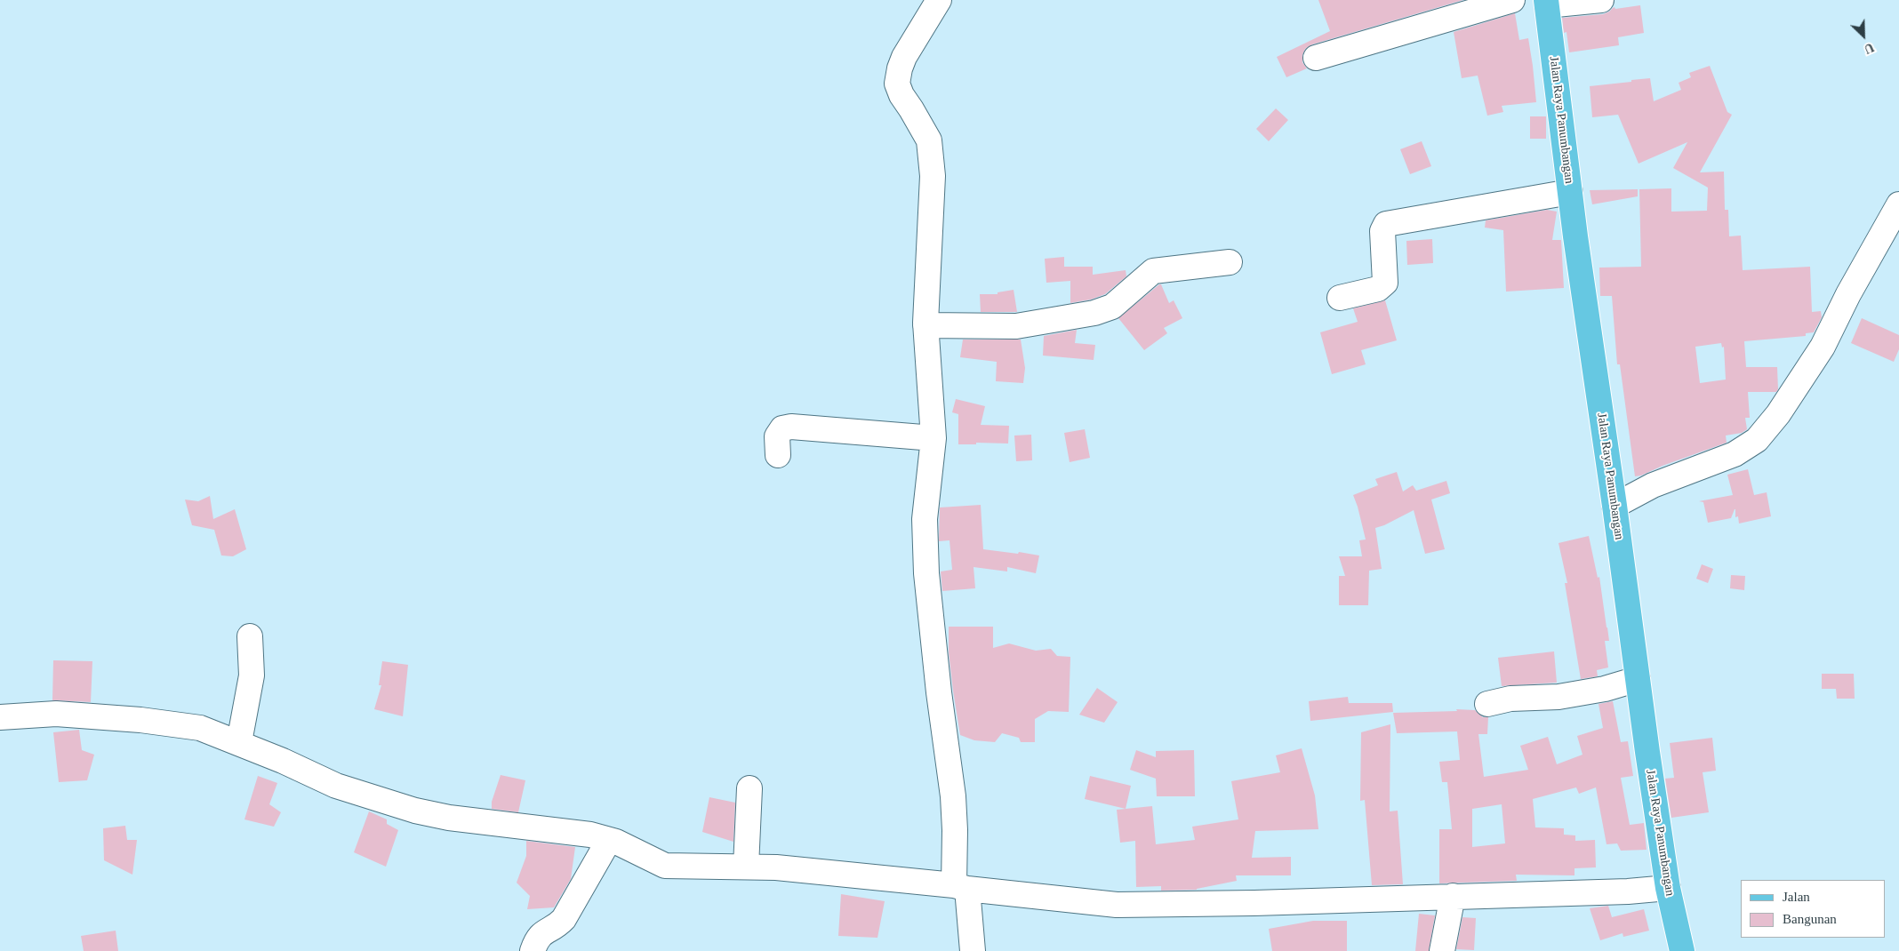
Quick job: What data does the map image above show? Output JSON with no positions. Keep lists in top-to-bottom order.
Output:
{
  "streets": {
    "main road": ["Jalan Raya Panumbangan"]
  },
  "legend": ["Jalan", "Bangunan"],
  "north": "bottom right"
}
